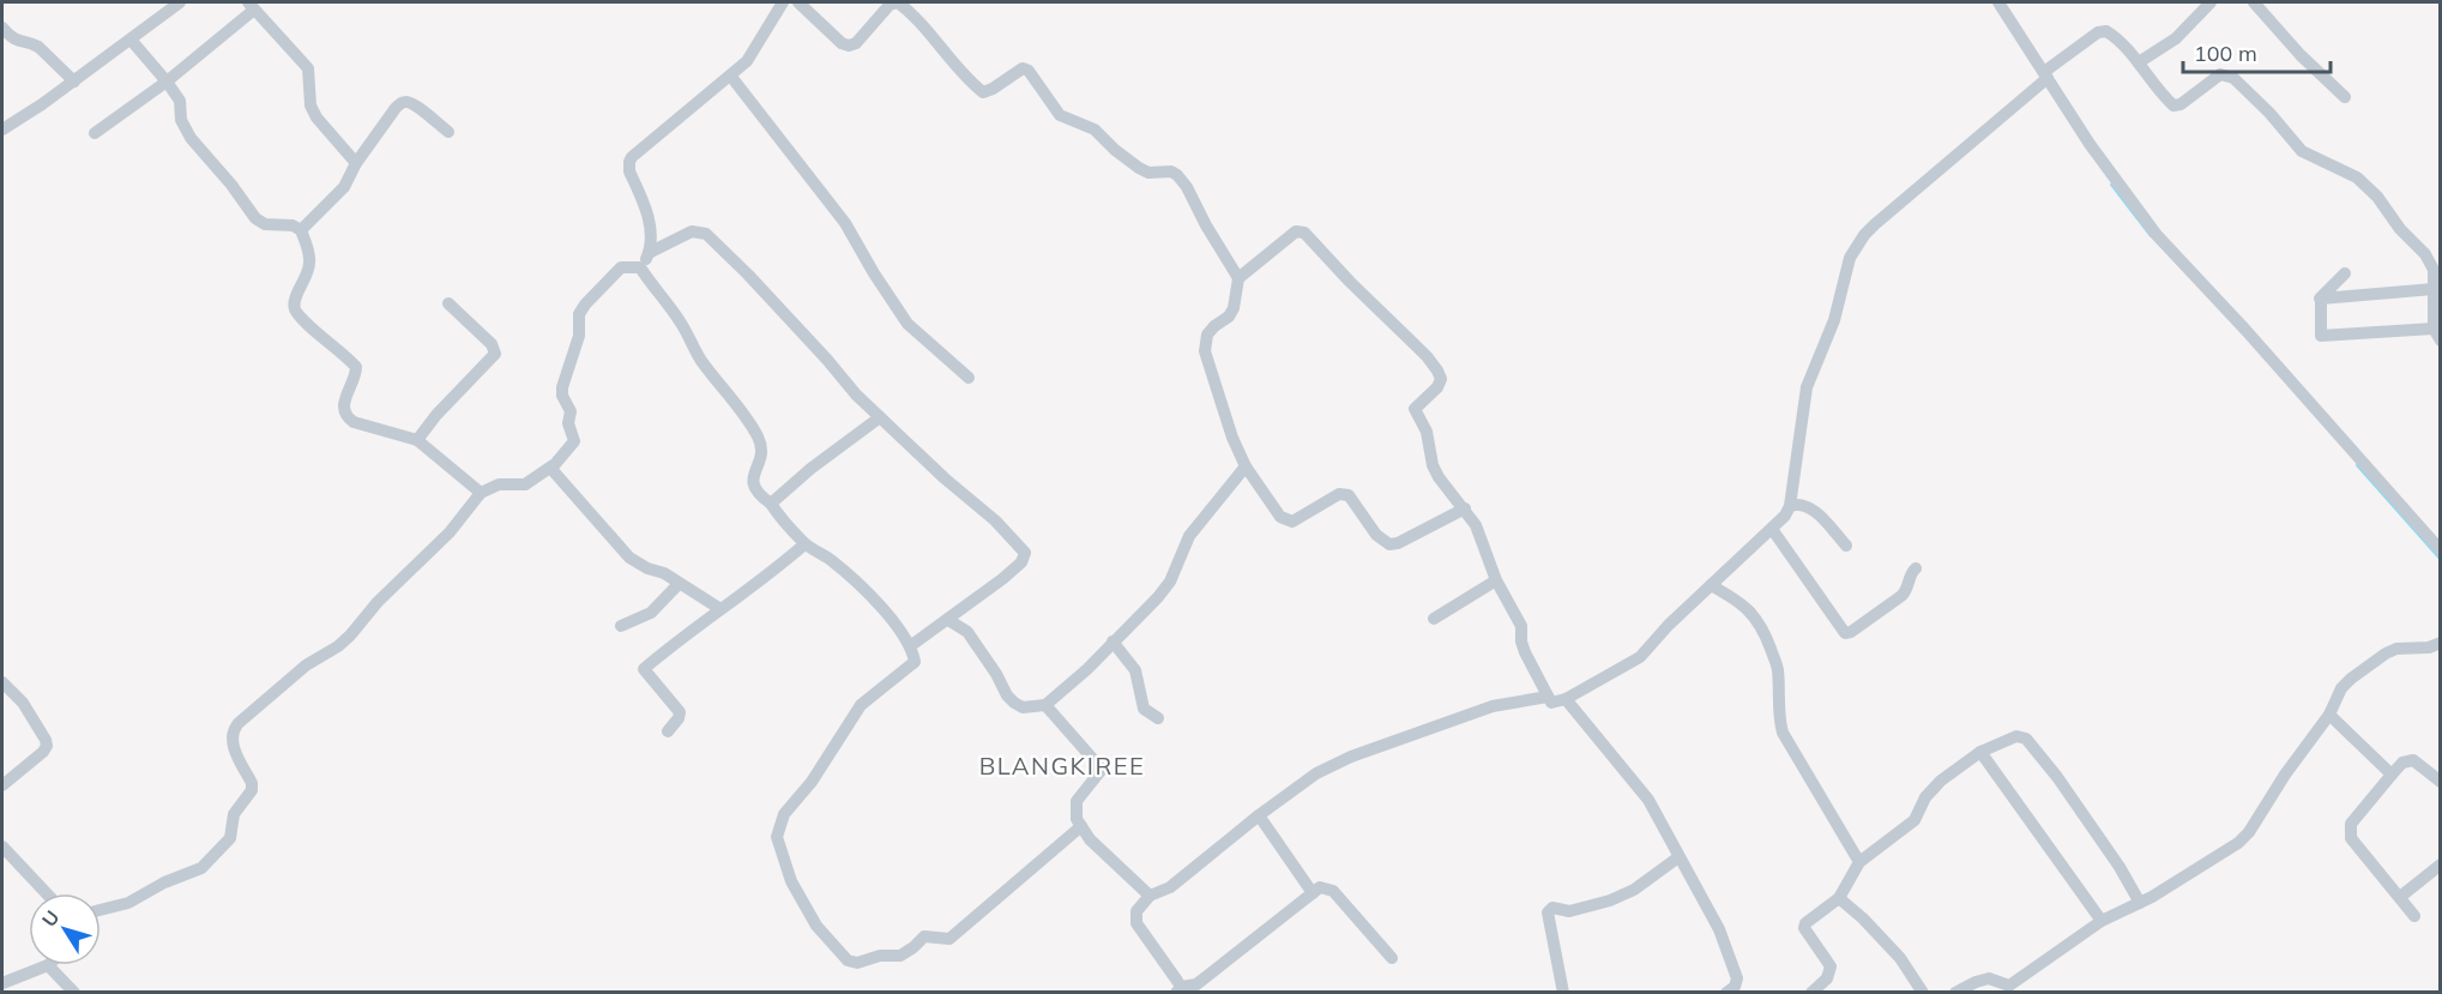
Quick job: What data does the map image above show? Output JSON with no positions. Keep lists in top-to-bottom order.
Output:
{
  "districts": ["BLANGKIREE"],
  "scale_bar": "100 m",
  "north": "top left"
}
